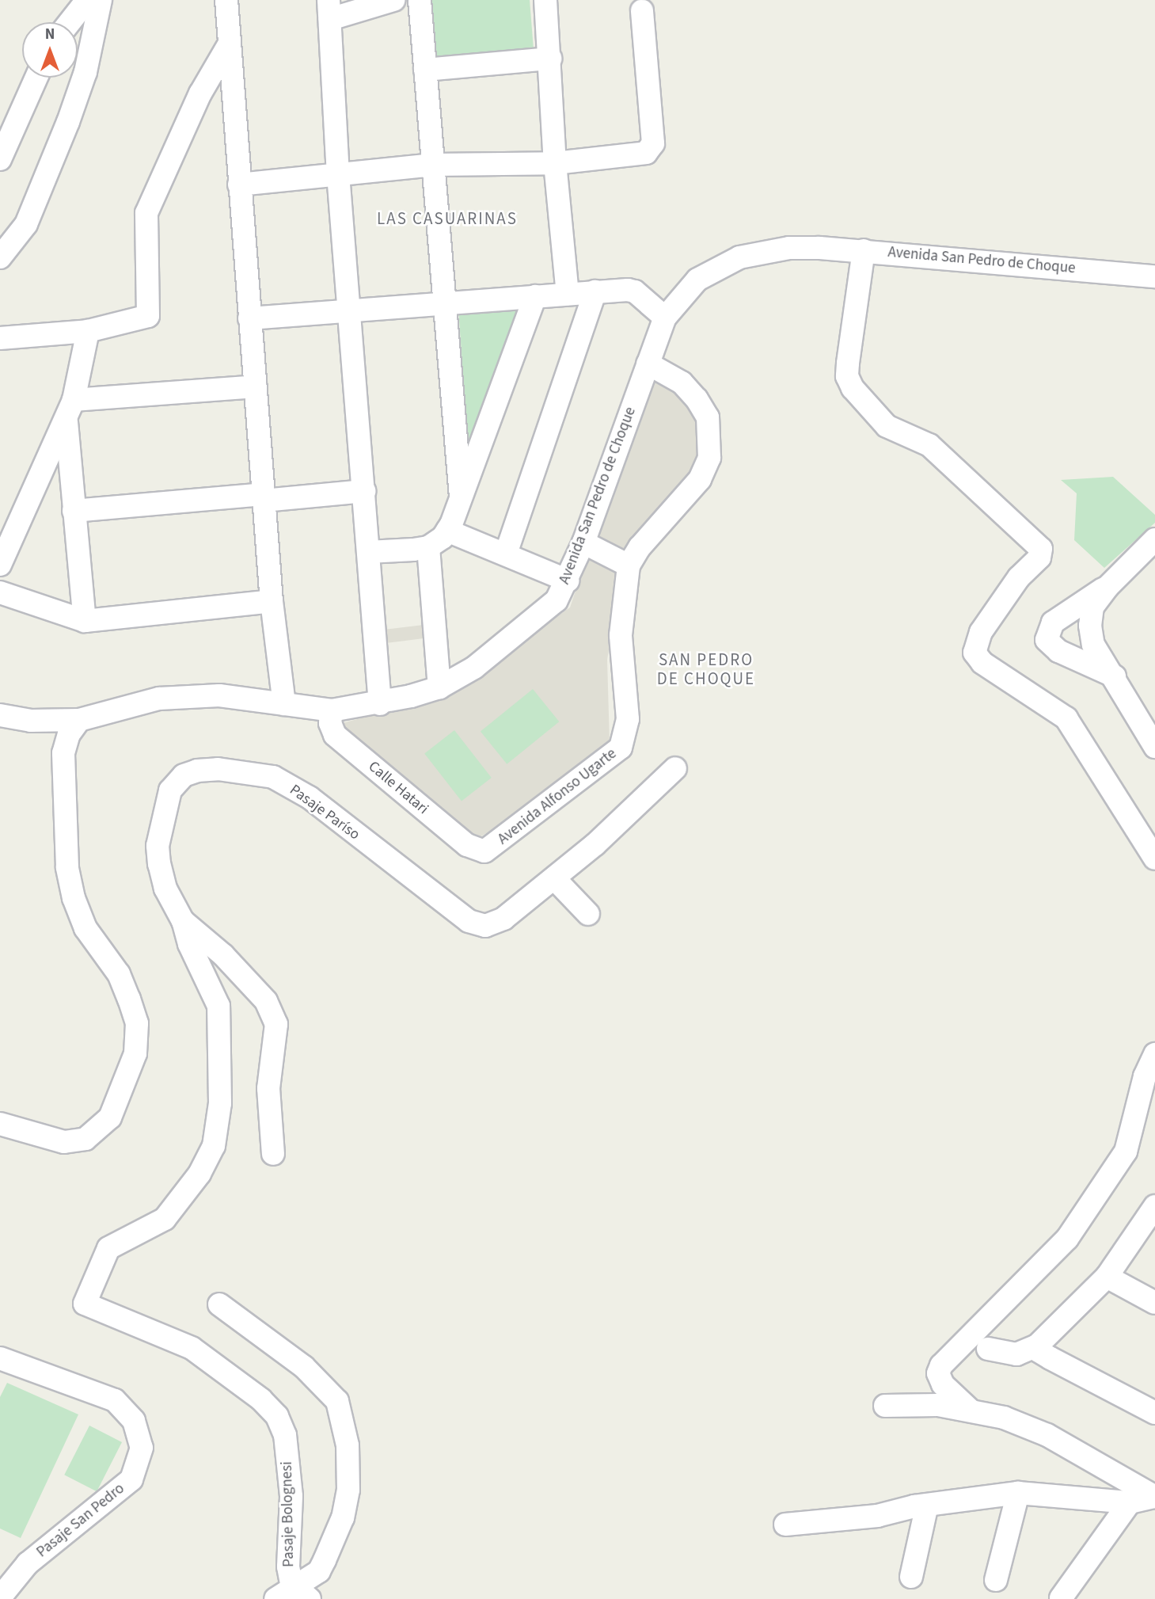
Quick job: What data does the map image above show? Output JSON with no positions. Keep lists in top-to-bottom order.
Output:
{
  "streets": {
    "street": [
      "Avenida San Pedro de Choque",
      "Calle Hatari",
      "Avenida Alfonso Ugarte",
      "Pasaje Paríso",
      "Pasaje Bolognesi",
      "Pasaje San Pedro"
    ]
  },
  "crossings": [
    ["Avenida San Pedro de Choque", "Calle Hatari"],
    ["Avenida San Pedro de Choque", "Avenida Alfonso Ugarte"],
    ["Calle Hatari", "Avenida Alfonso Ugarte"],
    ["Pasaje Paríso", "Pasaje Bolognesi"]
  ],
  "districts": ["LAS CASUARINAS", "SAN PEDRO DE CHOQUE"],
  "north": "top"
}
